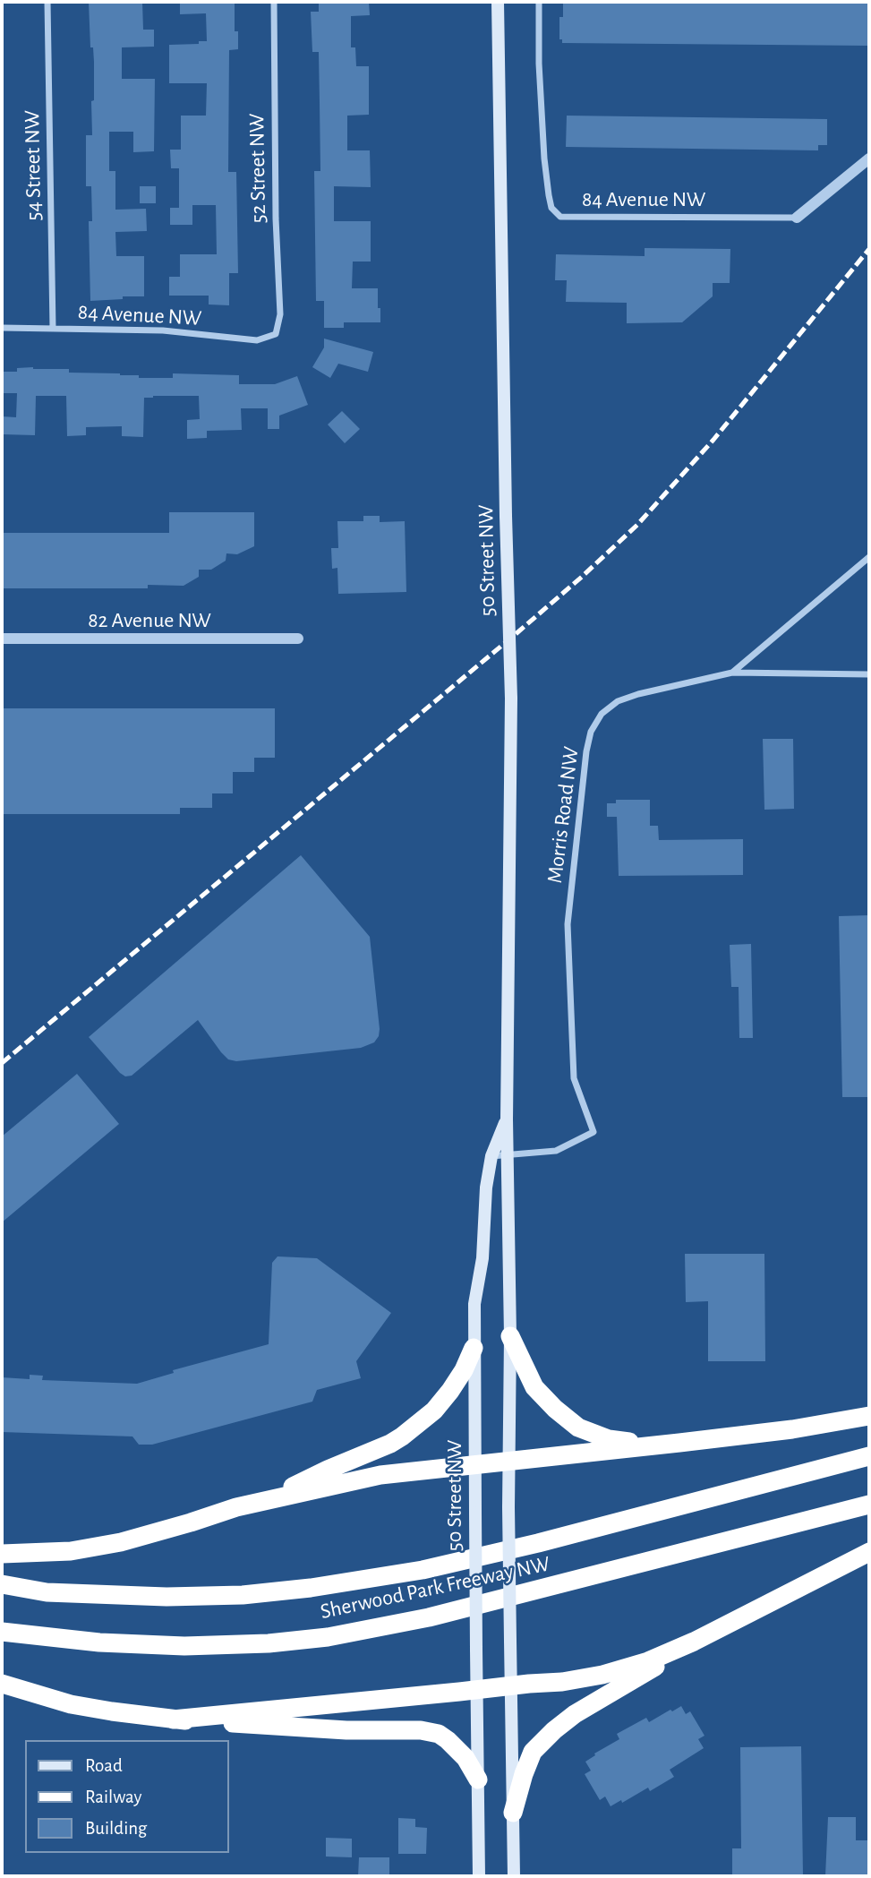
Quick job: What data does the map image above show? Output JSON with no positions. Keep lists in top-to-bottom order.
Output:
{
  "streets": {
    "highway": ["Sherwood Park Freeway NW"],
    "main road": ["50 Street NW"],
    "street": [
      "54 Street NW",
      "52 Street NW",
      "84 Avenue NW",
      "82 Avenue NW",
      "Morris Road NW"
    ]
  },
  "crossings": [
    ["54 Street NW", "84 Avenue NW"],
    ["52 Street NW", "84 Avenue NW"],
    ["50 Street NW", "Morris Road NW"]
  ],
  "legend": ["Road", "Railway", "Building"]
}
